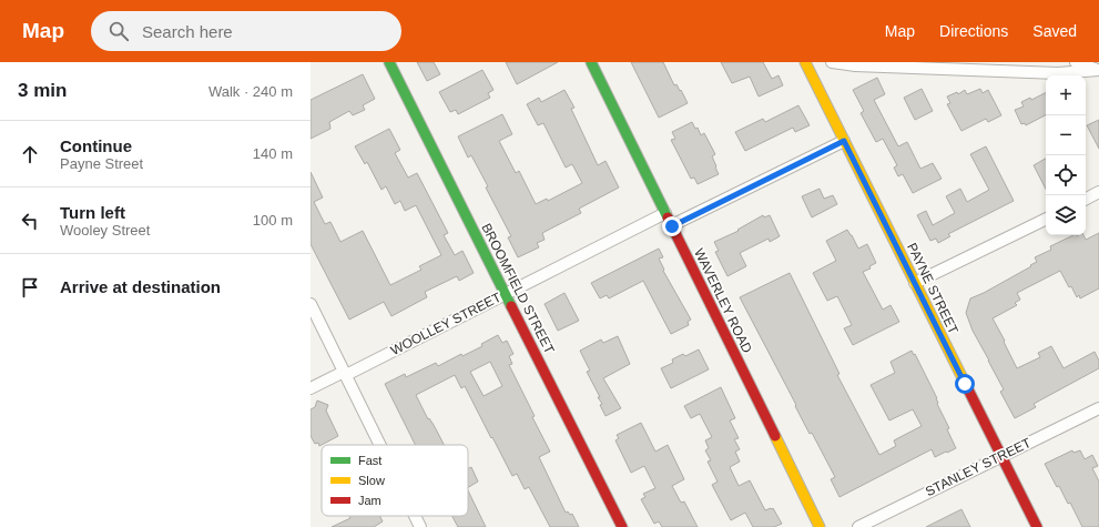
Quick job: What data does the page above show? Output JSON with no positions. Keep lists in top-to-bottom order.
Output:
{
  "streets": {
    "street": [
      "BROOMFIELD STREET",
      "PAYNE STREET",
      "WAVERLEY ROAD",
      "WOOLLEY STREET",
      "STANLEY STREET"
    ]
  },
  "crossings": [
    ["BROOMFIELD STREET", "WOOLLEY STREET"],
    ["PAYNE STREET", "STANLEY STREET"],
    ["WAVERLEY ROAD", "WOOLLEY STREET"]
  ],
  "legend": ["Fast", "Slow", "Jam"],
  "page": {
    "header": "Map",
    "search": "Search here",
    "nav": ["Map", "Directions", "Saved"],
    "heading": ["3 min", "Walk · 240 m"],
    "map_buttons": ["+", "−"],
    "list": [
      ["Continue", "Payne Street", "140 m"],
      ["Turn left", "Wooley Street", "100 m"],
      "Arrive at destination"
    ]
  }
}
